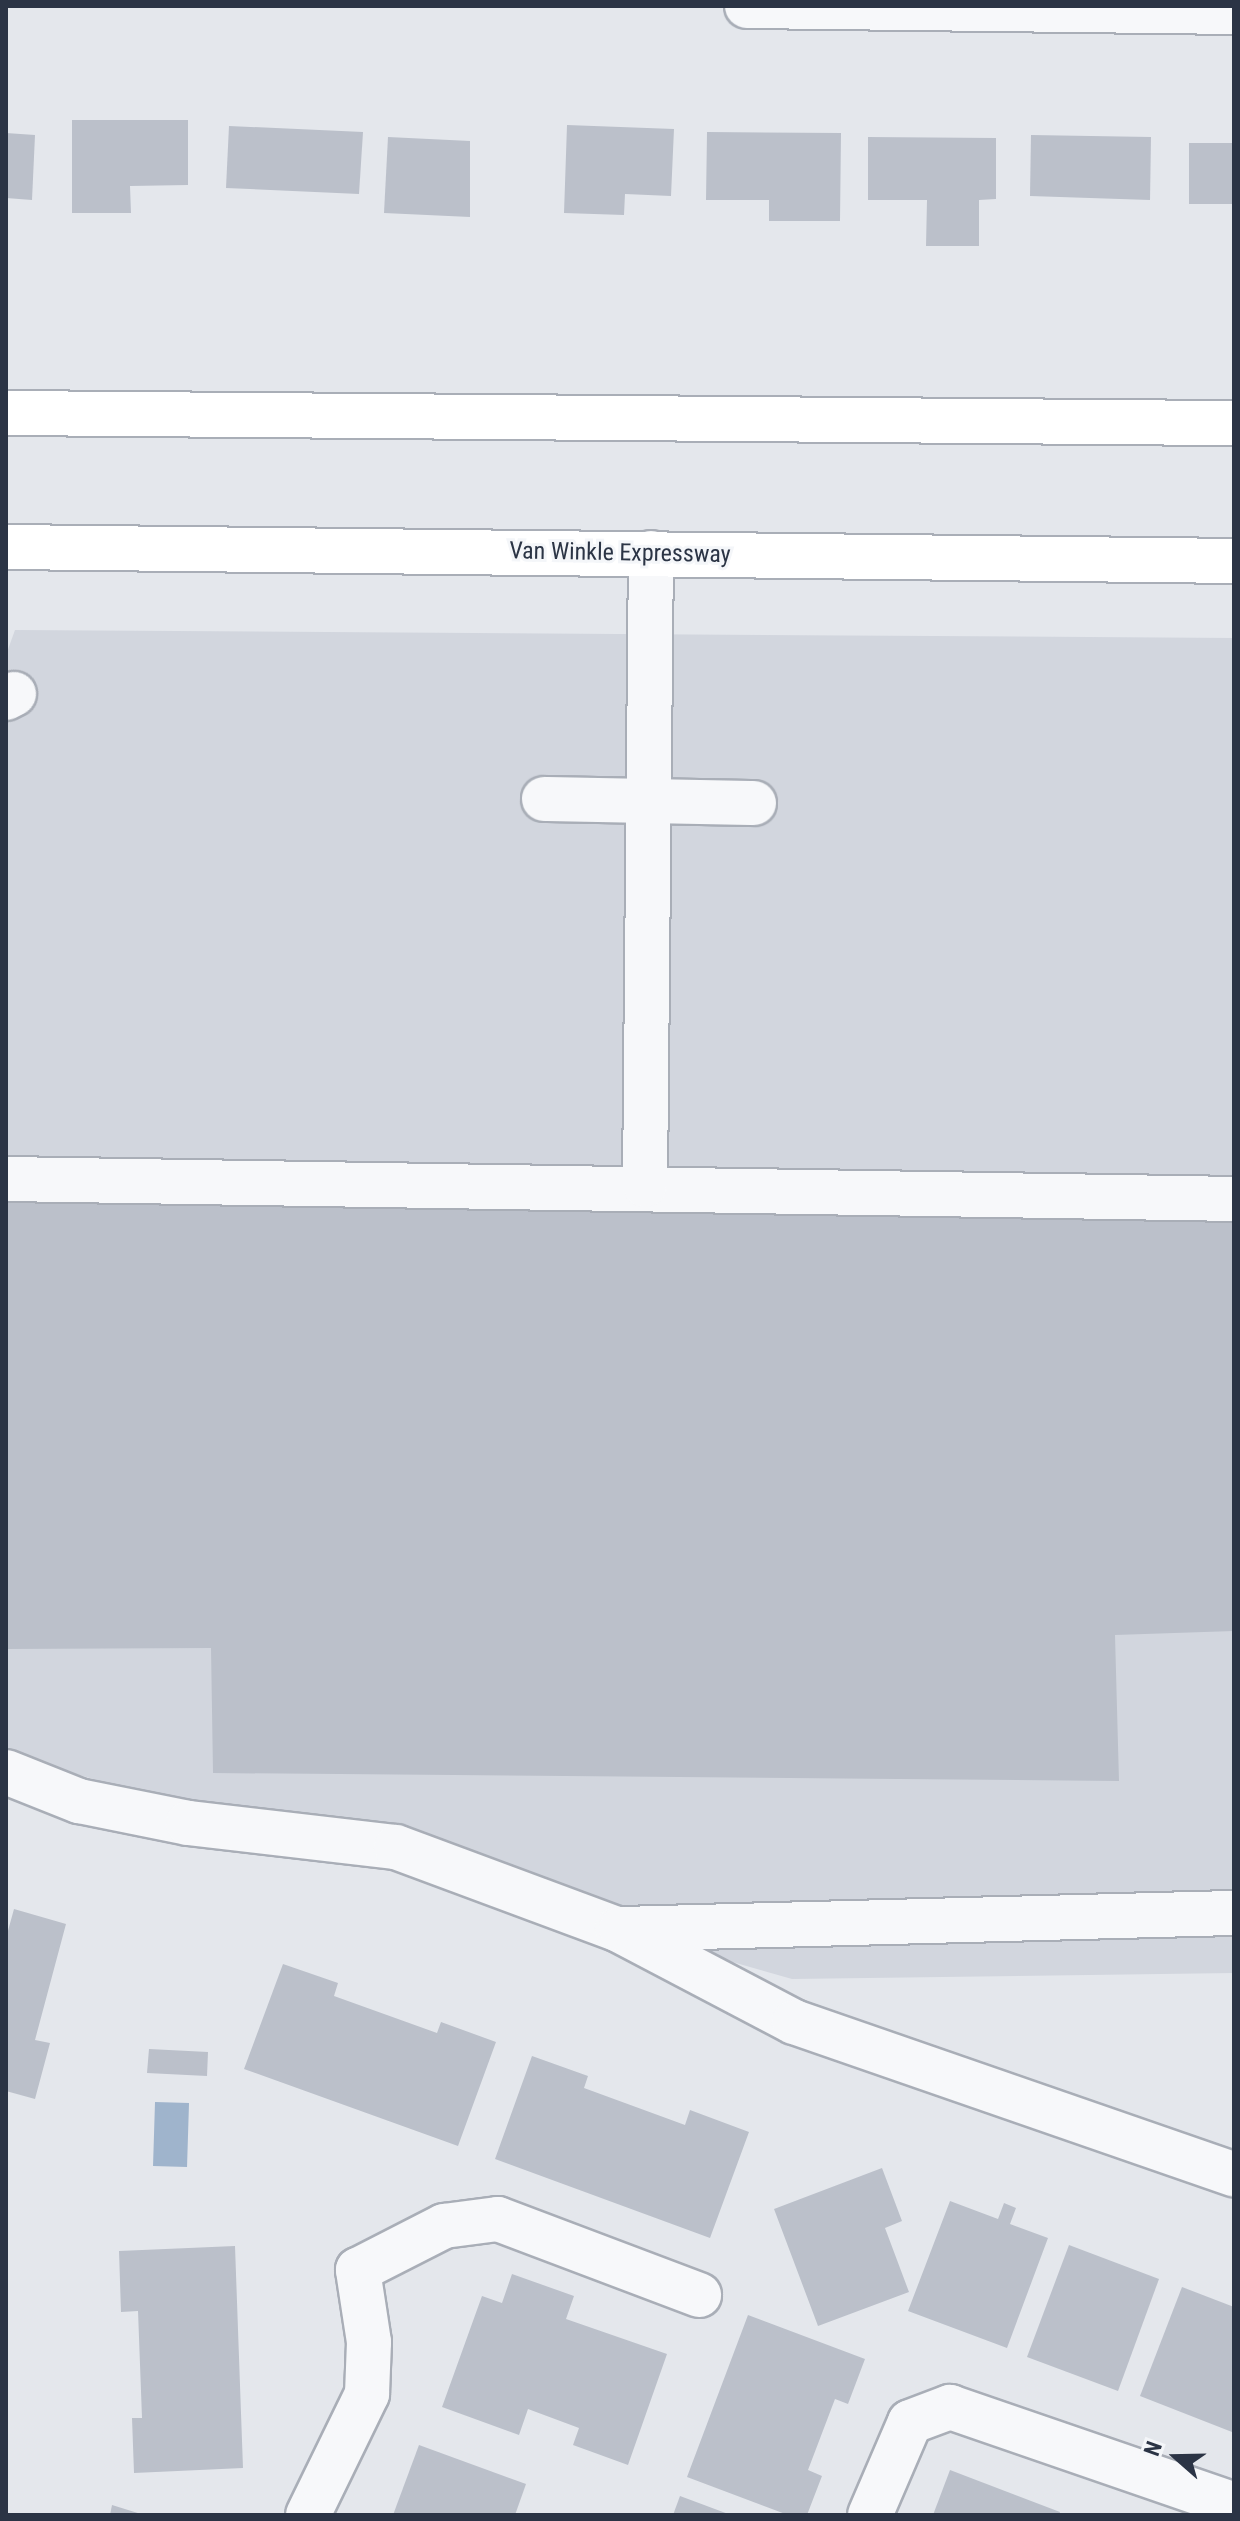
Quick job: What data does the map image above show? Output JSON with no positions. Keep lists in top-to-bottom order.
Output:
{
  "streets": {
    "main road": ["Van Winkle Expressway"]
  },
  "north": "left"
}
